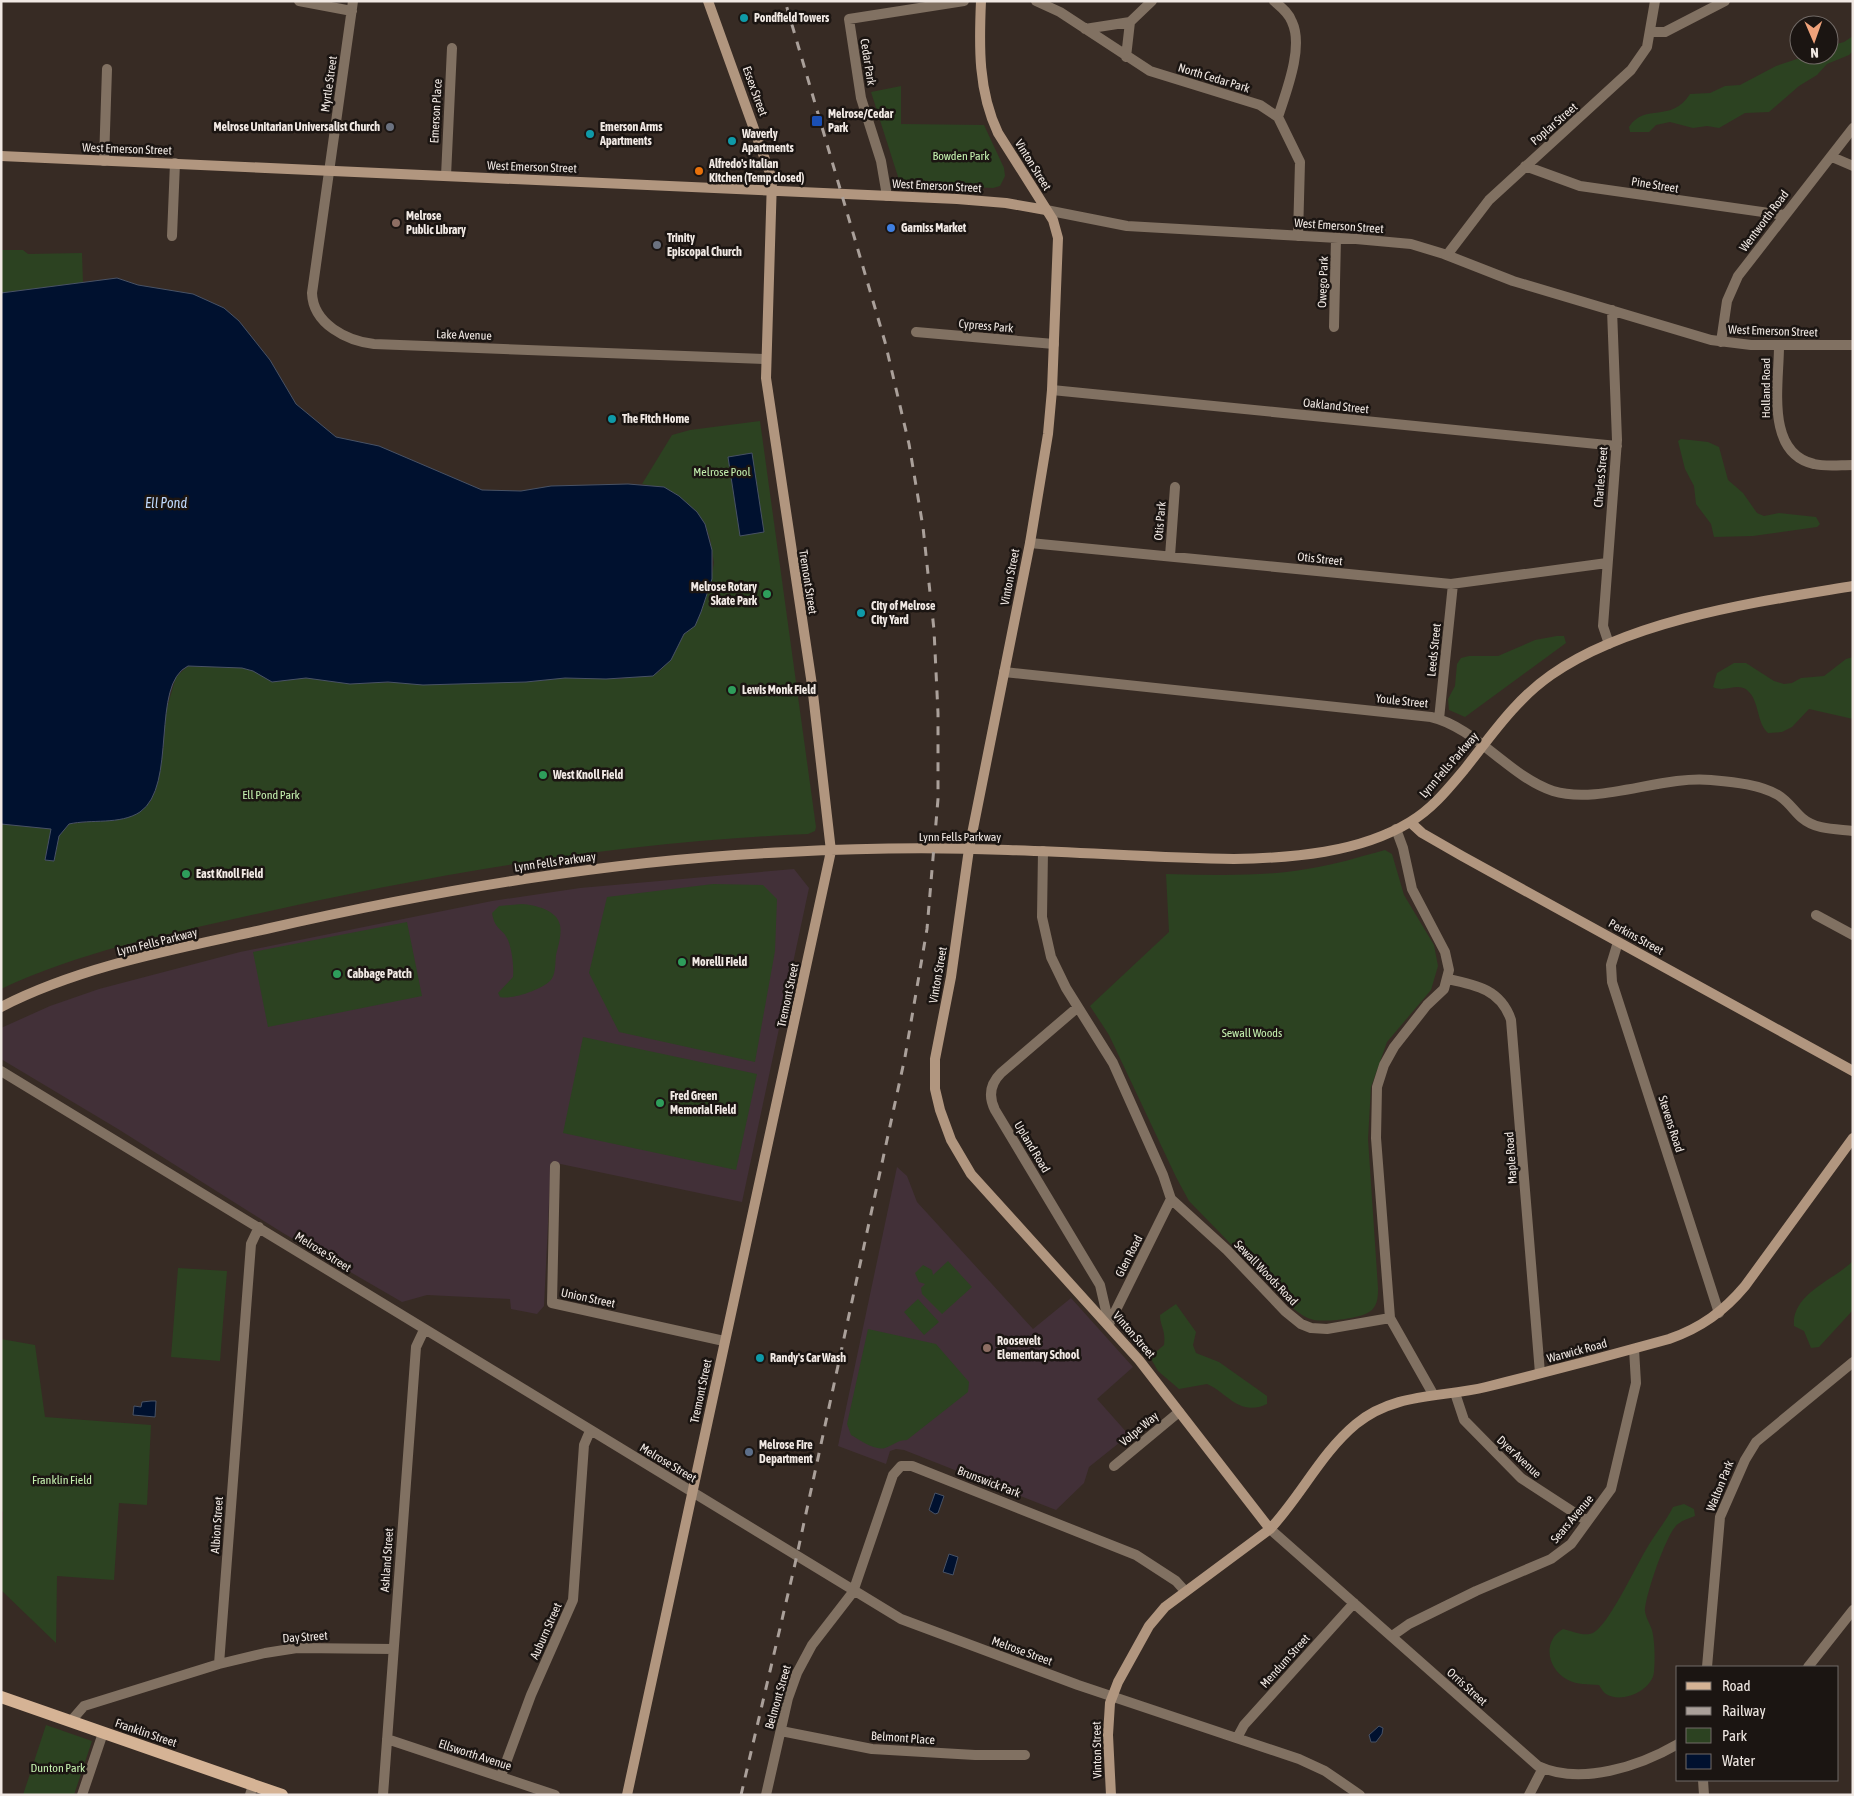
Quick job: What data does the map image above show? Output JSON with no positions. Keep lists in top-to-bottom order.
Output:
{
  "streets": {
    "main road": ["Franklin Street"],
    "street": [
      "Cedar Park",
      "North Cedar Park",
      "Myrtle Street",
      "Essex Street",
      "Emerson Place",
      "Poplar Street",
      "West Emerson Street",
      "Vinton Street",
      "Pine Street",
      "Wentworth Road",
      "Owego Park",
      "Cypress Park",
      "Lake Avenue",
      "Holland Road",
      "Oakland Street",
      "Charles Street",
      "Otis Park",
      "Otis Street",
      "Tremont Street",
      "Leeds Street",
      "Youle Street",
      "Lynn Fells Parkway",
      "Perkins Street",
      "Stevens Road",
      "Upland Road",
      "Maple Road",
      "Melrose Street",
      "Glen Road",
      "Sewall Woods Road",
      "Union Street",
      "Warwick Road",
      "Volpe Way",
      "Dyer Avenue",
      "Brunswick Park",
      "Walton Park",
      "Sears Avenue",
      "Albion Street",
      "Ashland Street",
      "Auburn Street",
      "Day Street",
      "Mendum Street",
      "Orris Street",
      "Belmont Street",
      "Belmont Place",
      "Ellsworth Avenue"
    ]
  },
  "crossings": [
    ["Cedar Park", "West Emerson Street"],
    ["Myrtle Street", "West Emerson Street"],
    ["Myrtle Street", "Lake Avenue"],
    ["Essex Street", "West Emerson Street"],
    ["Essex Street", "Tremont Street"],
    ["Emerson Place", "West Emerson Street"],
    ["Poplar Street", "West Emerson Street"],
    ["Poplar Street", "Pine Street"],
    ["West Emerson Street", "Vinton Street"],
    ["West Emerson Street", "Wentworth Road"],
    ["West Emerson Street", "Owego Park"],
    ["West Emerson Street", "Lake Avenue"],
    ["West Emerson Street", "Holland Road"],
    ["West Emerson Street", "Charles Street"],
    ["West Emerson Street", "Tremont Street"],
    ["Vinton Street", "Cypress Park"],
    ["Vinton Street", "Oakland Street"],
    ["Vinton Street", "Otis Street"],
    ["Vinton Street", "Youle Street"],
    ["Vinton Street", "Lynn Fells Parkway"],
    ["Vinton Street", "Upland Road"],
    ["Vinton Street", "Melrose Street"],
    ["Vinton Street", "Glen Road"],
    ["Vinton Street", "Warwick Road"],
    ["Vinton Street", "Volpe Way"],
    ["Vinton Street", "Brunswick Park"],
    ["Vinton Street", "Orris Street"],
    ["Pine Street", "Wentworth Road"],
    ["Lake Avenue", "Tremont Street"],
    ["Oakland Street", "Charles Street"],
    ["Charles Street", "Otis Street"],
    ["Charles Street", "Lynn Fells Parkway"],
    ["Otis Park", "Otis Street"],
    ["Otis Street", "Leeds Street"],
    ["Tremont Street", "Lynn Fells Parkway"],
    ["Tremont Street", "Melrose Street"],
    ["Tremont Street", "Union Street"],
    ["Leeds Street", "Youle Street"],
    ["Youle Street", "Lynn Fells Parkway"],
    ["Lynn Fells Parkway", "Perkins Street"],
    ["Lynn Fells Parkway", "Sewall Woods Road"],
    ["Perkins Street", "Stevens Road"],
    ["Stevens Road", "Warwick Road"],
    ["Upland Road", "Glen Road"],
    ["Upland Road", "Sewall Woods Road"],
    ["Maple Road", "Warwick Road"],
    ["Melrose Street", "Brunswick Park"],
    ["Melrose Street", "Albion Street"],
    ["Melrose Street", "Ashland Street"],
    ["Melrose Street", "Auburn Street"],
    ["Melrose Street", "Mendum Street"],
    ["Melrose Street", "Belmont Street"],
    ["Glen Road", "Sewall Woods Road"],
    ["Warwick Road", "Dyer Avenue"],
    ["Warwick Road", "Sears Avenue"],
    ["Warwick Road", "Orris Street"],
    ["Dyer Avenue", "Sears Avenue"],
    ["Brunswick Park", "Belmont Street"],
    ["Sears Avenue", "Orris Street"],
    ["Albion Street", "Day Street"],
    ["Ashland Street", "Day Street"],
    ["Ashland Street", "Ellsworth Avenue"],
    ["Auburn Street", "Ellsworth Avenue"],
    ["Mendum Street", "Orris Street"],
    ["Belmont Street", "Belmont Place"]
  ],
  "water": ["Ell Pond"],
  "parks": [
    "Bowden Park",
    "Melrose Pool",
    "Ell Pond Park",
    "Sewall Woods",
    "Franklin Field",
    "Dunton Park"
  ],
  "places": {
    "other": [
      "Pondfield Towers",
      "Melrose Unitarian Universalist Church",
      "Emerson Arms Apartments",
      "Waverly Apartments",
      "Alfredo's Italian Kitchen (Temp closed)",
      "Melrose Public Library",
      "Garniss Market",
      "Trinity Episcopal Church",
      "The Fitch Home",
      "Melrose Rotary Skate Park",
      "City of Melrose City Yard",
      "Lewis Monk Field",
      "West Knoll Field",
      "East Knoll Field",
      "Morelli Field",
      "Cabbage Patch",
      "Fred Green Memorial Field",
      "Roosevelt Elementary School",
      "Randy's Car Wash",
      "Melrose Fire Department"
    ],
    "transit": ["Melrose/Cedar Park"]
  },
  "legend": [
    "Road",
    "Railway",
    "Park",
    "Water"
  ],
  "north": "bottom"
}
